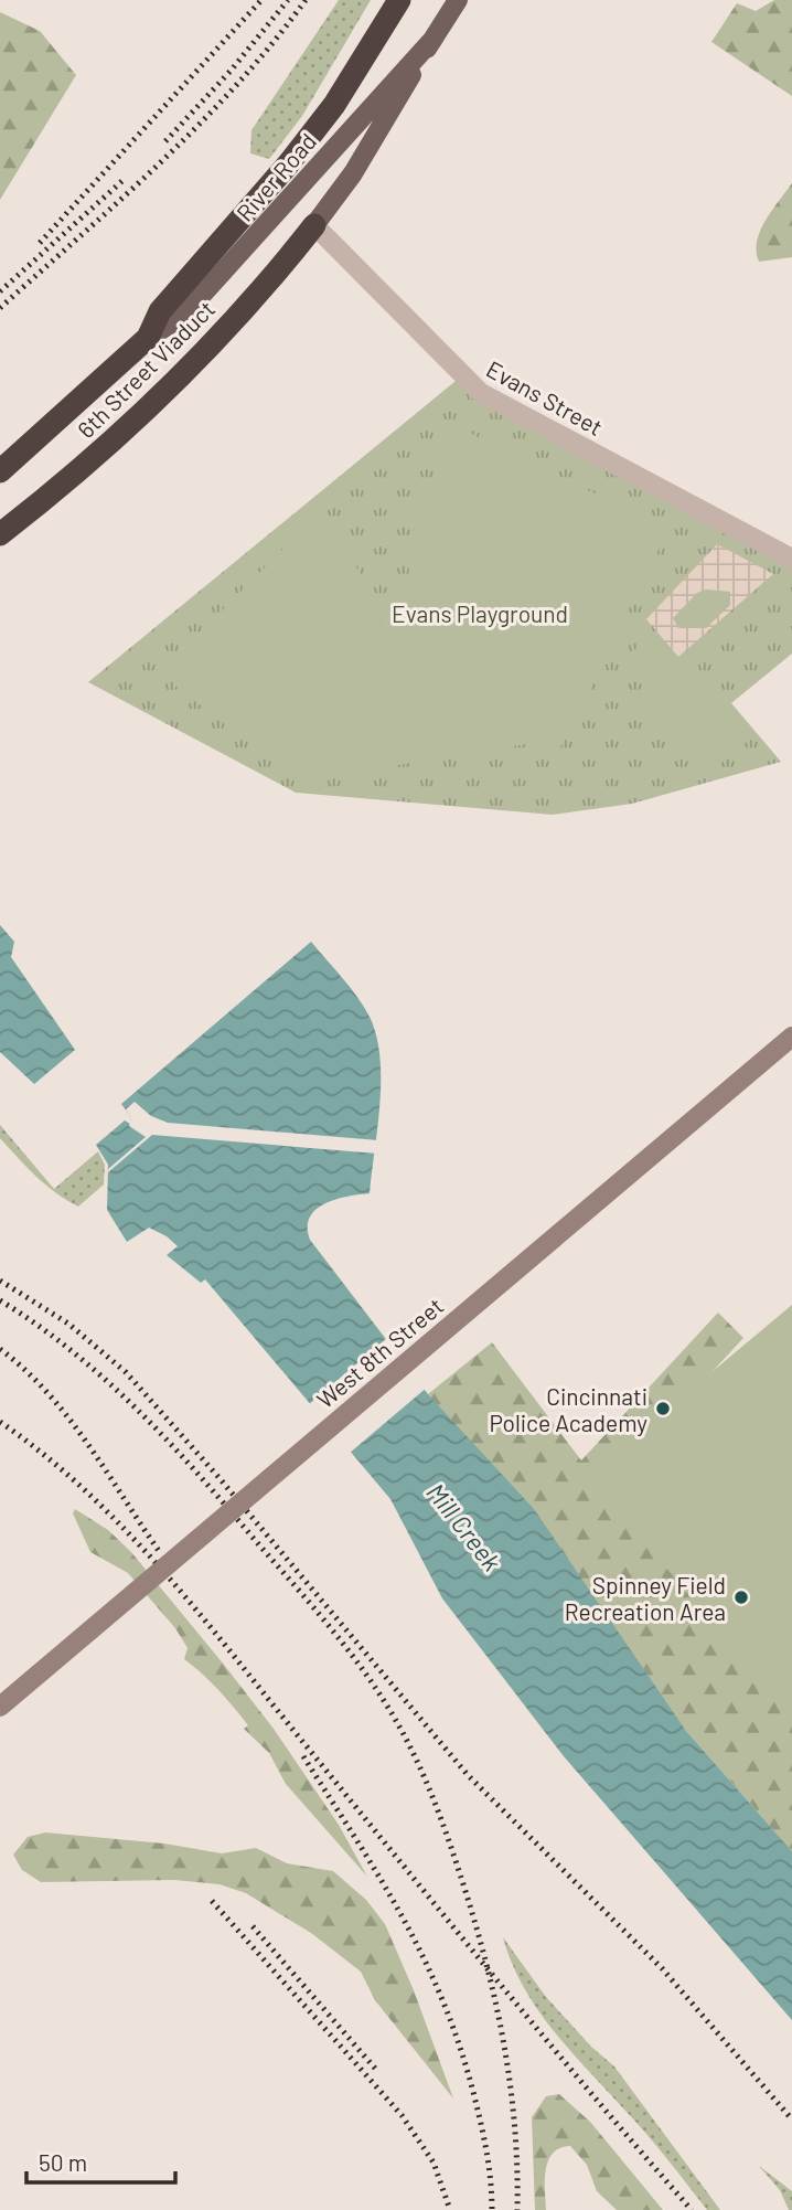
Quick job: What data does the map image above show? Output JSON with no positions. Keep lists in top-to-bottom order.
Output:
{
  "streets": {
    "highway": ["6th Street Viaduct"],
    "main road": ["River Road", "West 8th Street"],
    "street": ["Evans Street"]
  },
  "crossings": [
    ["River Road", "6th Street Viaduct"],
    ["River Road", "Evans Street"],
    ["6th Street Viaduct", "Evans Street"]
  ],
  "water": ["Mill Creek"],
  "parks": ["Evans Playground"],
  "places": ["Cincinnati Police Academy", "Spinney Field Recreation Area"],
  "scale_bar": "50 m"
}
